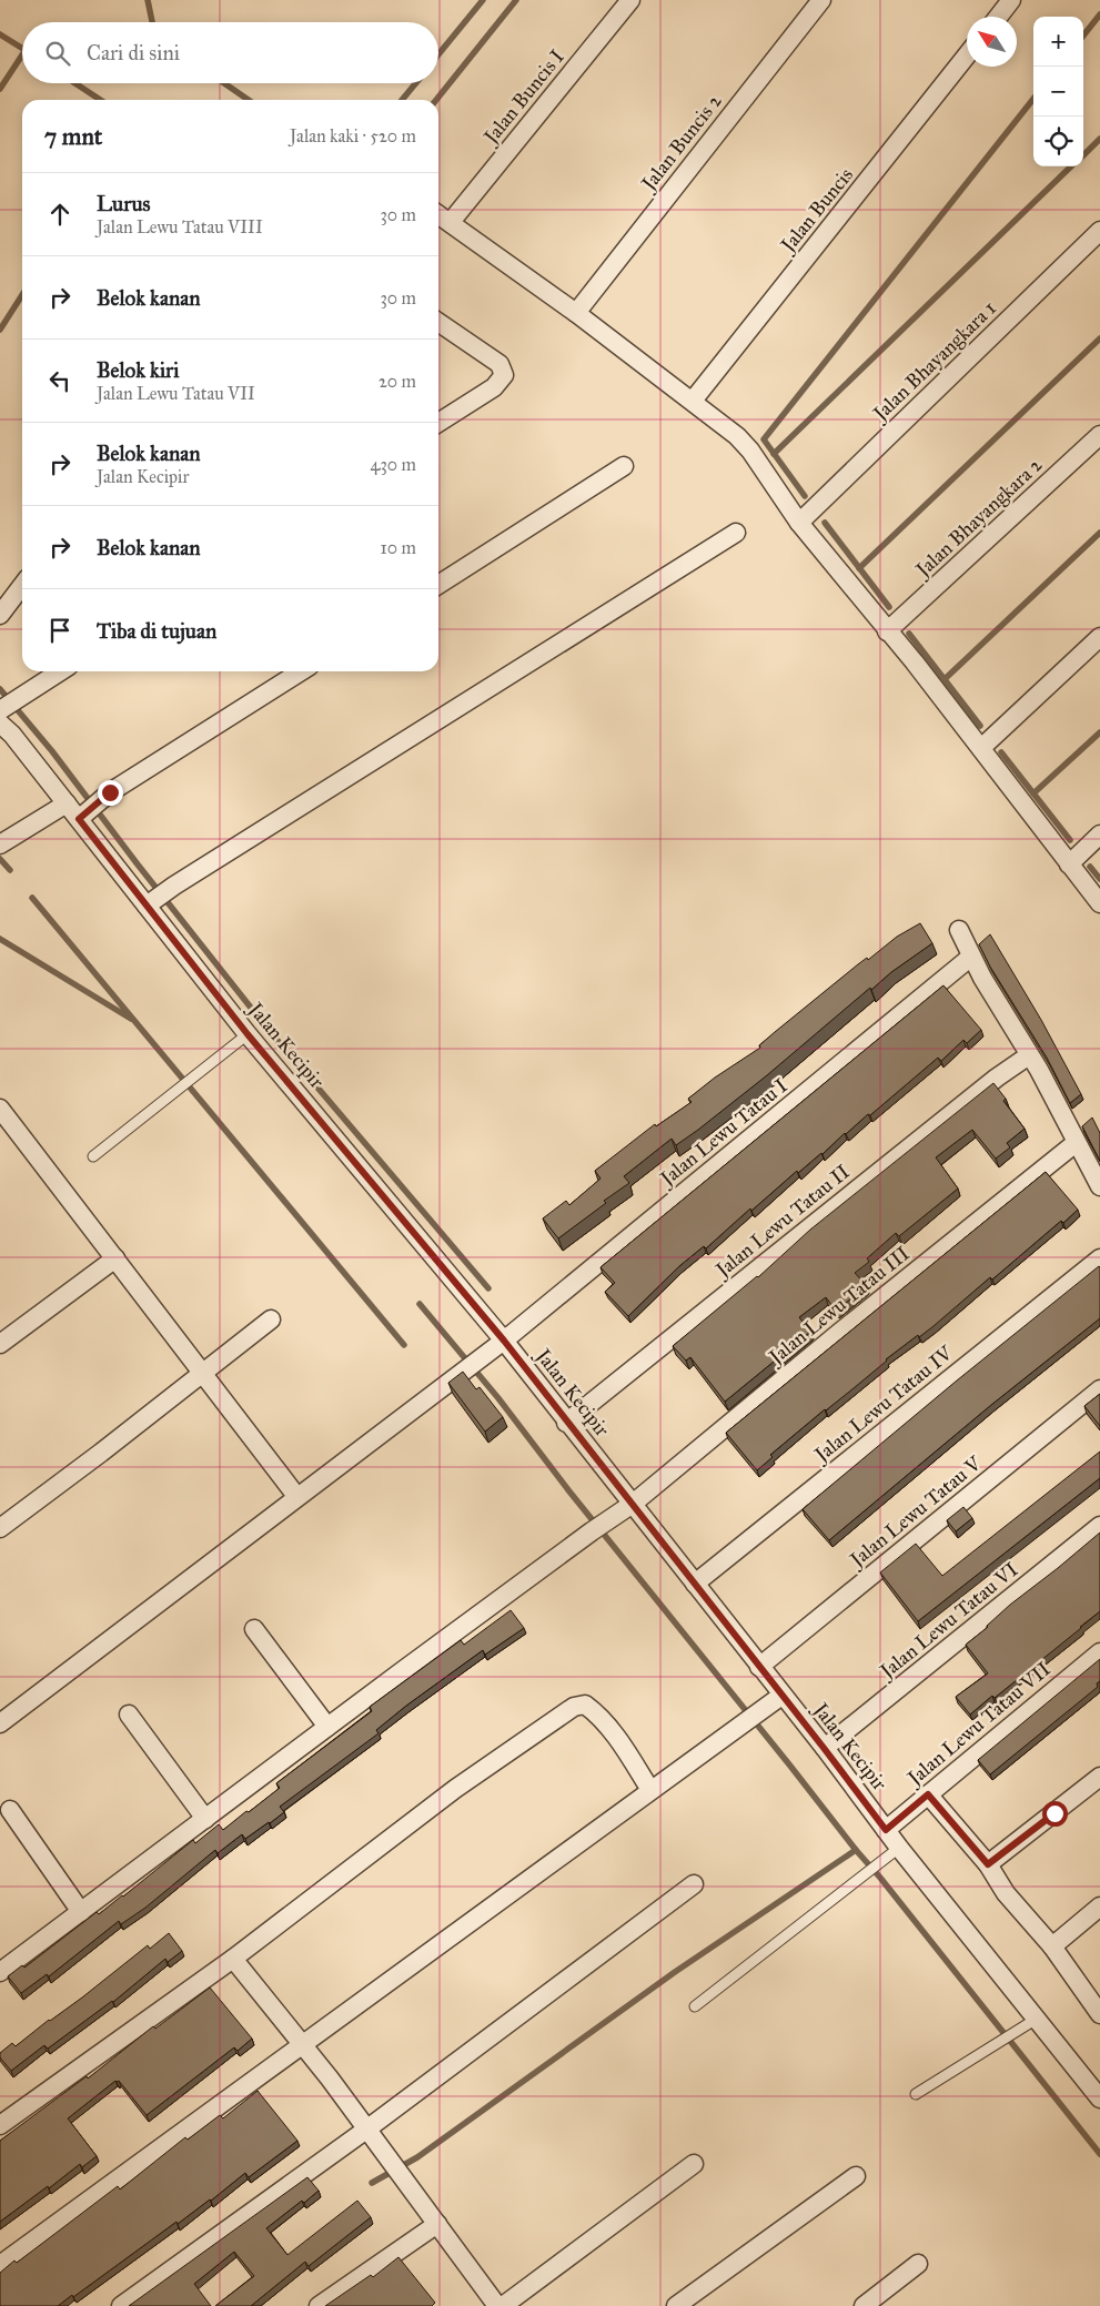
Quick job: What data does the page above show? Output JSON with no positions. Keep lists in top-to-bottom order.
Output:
{
  "streets": {
    "street": [
      "Jalan Buncis I",
      "Jalan Buncis 2",
      "Jalan Buncis",
      "Jalan Bhayangkara 1",
      "Jalan Bhayangkara 2",
      "Jalan Kecipir",
      "Jalan Lewu Tatau I",
      "Jalan Lewu Tatau II",
      "Jalan Lewu Tatau III",
      "Jalan Lewu Tatau IV",
      "Jalan Lewu Tatau V",
      "Jalan Lewu Tatau VI",
      "Jalan Lewu Tatau VII"
    ]
  },
  "crossings": [
    ["Jalan Kecipir", "Jalan Lewu Tatau I"],
    ["Jalan Kecipir", "Jalan Lewu Tatau II"],
    ["Jalan Kecipir", "Jalan Lewu Tatau III"],
    ["Jalan Kecipir", "Jalan Lewu Tatau IV"],
    ["Jalan Kecipir", "Jalan Lewu Tatau V"],
    ["Jalan Kecipir", "Jalan Lewu Tatau VI"],
    ["Jalan Kecipir", "Jalan Lewu Tatau VII"]
  ],
  "north": "top left",
  "page": {
    "map_buttons": ["+", "−"],
    "search": "Cari di sini",
    "heading": ["7 mnt", "Jalan kaki · 520 m"],
    "list": [
      ["Lurus", "Jalan Lewu Tatau VIII", "30 m"],
      ["Belok kanan", "30 m"],
      ["Belok kiri", "Jalan Lewu Tatau VII", "20 m"],
      ["Belok kanan", "Jalan Kecipir", "430 m"],
      ["Belok kanan", "10 m"],
      "Tiba di tujuan"
    ]
  }
}
